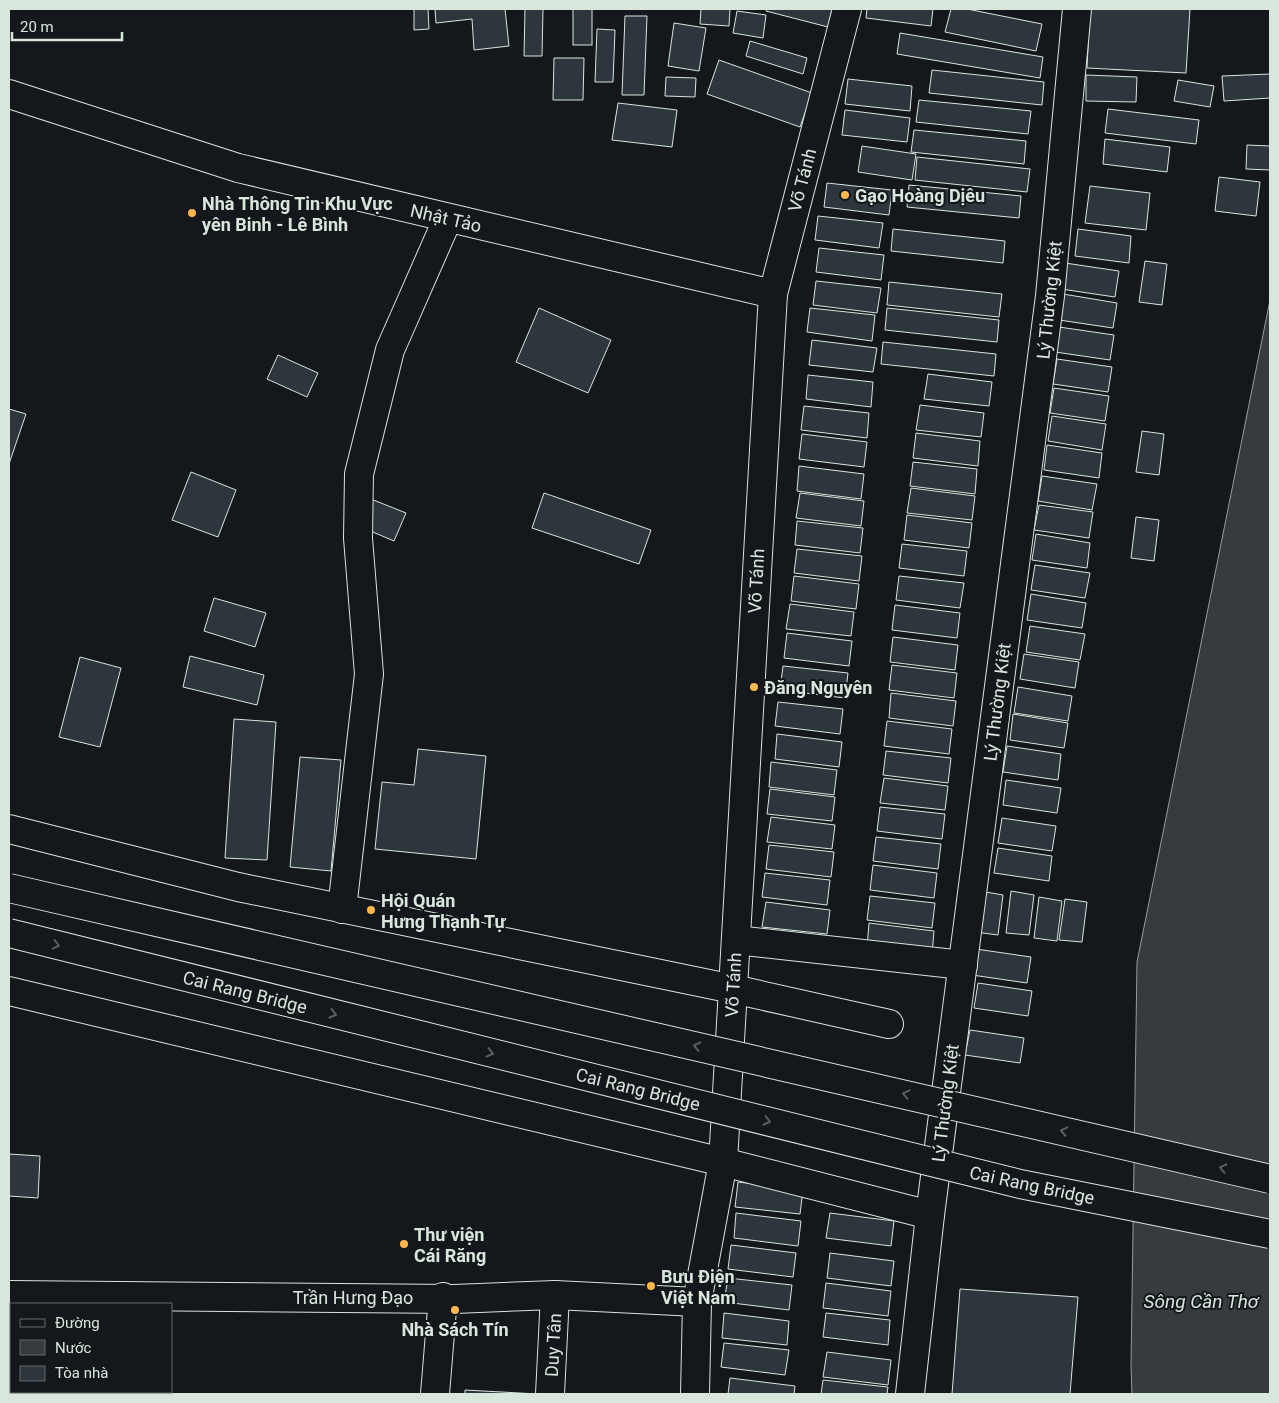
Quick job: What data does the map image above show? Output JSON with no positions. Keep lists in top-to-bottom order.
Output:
{
  "streets": {
    "main road": [
      "Võ Tánh",
      "Nhật Tảo",
      "Lý Thường Kiệt",
      "Cai Rang Bridge",
      "Trần Hưng Đạo",
      "Duy Tân"
    ]
  },
  "crossings": [
    ["Võ Tánh", "Nhật Tảo"],
    ["Võ Tánh", "Trần Hưng Đạo"],
    ["Trần Hưng Đạo", "Duy Tân"]
  ],
  "water": ["Sông Cần Thơ"],
  "places": [
    "Gạo Hoàng Dịêu",
    "Nhà Thông Tin Khu Vực yên Binh - Lê Bình",
    "Đăng Nguyên",
    "Hội Quán Hưng Thạnh Tự",
    "Thư viện Cái Răng",
    "Bưu Điện Việt Nam",
    "Nhà Sách Tín"
  ],
  "legend": ["Đường", "Nước", "Tòa nhà"],
  "scale_bar": "20 m"
}
